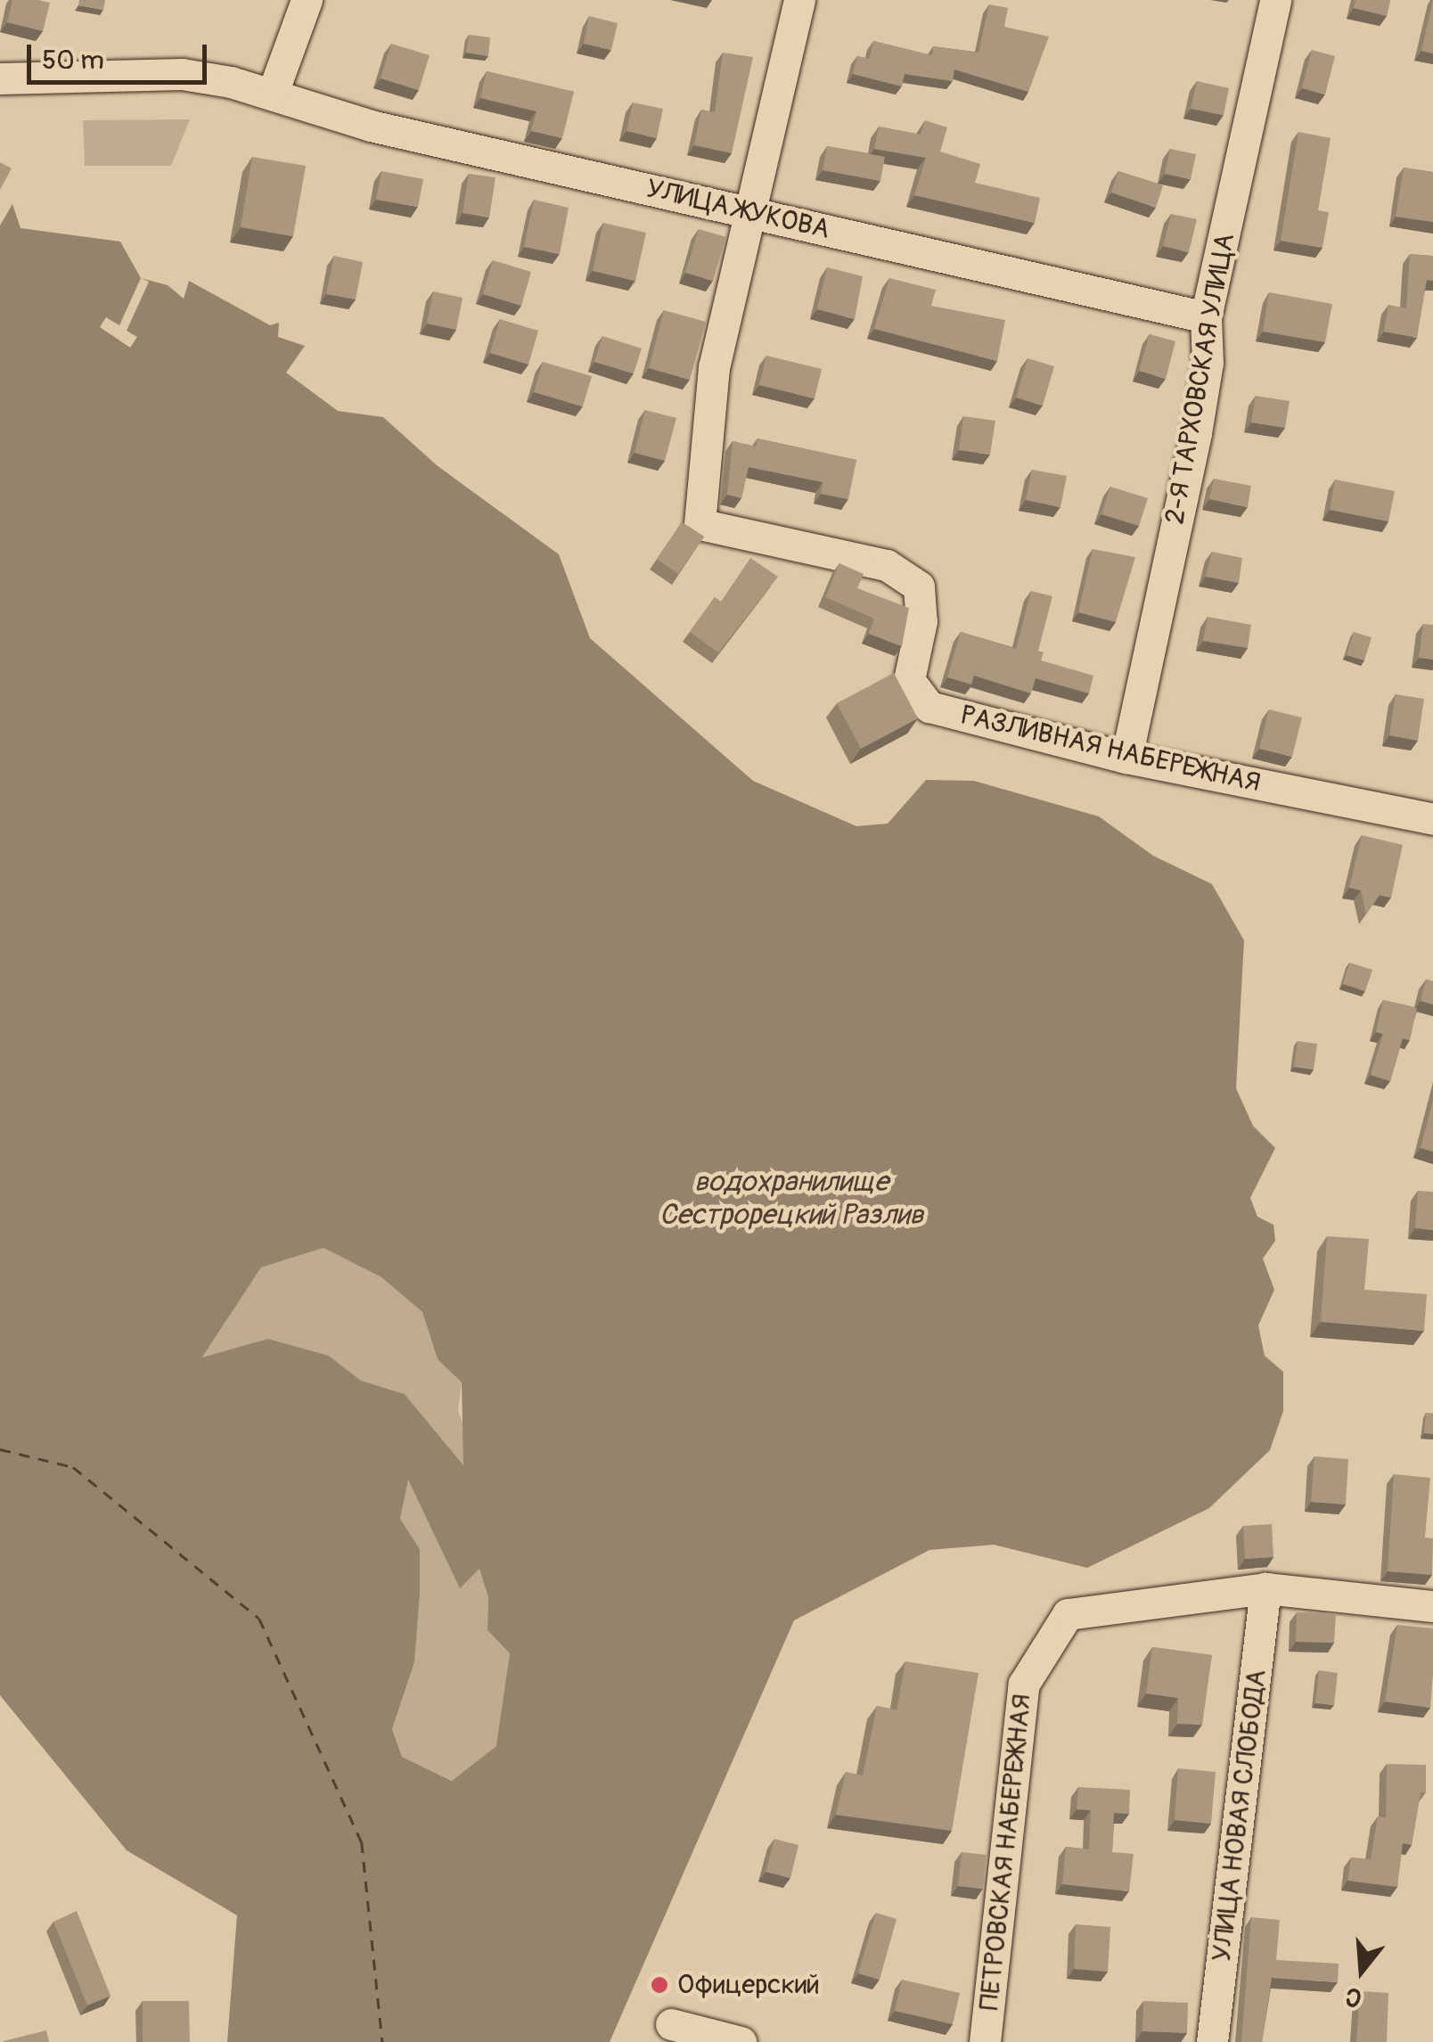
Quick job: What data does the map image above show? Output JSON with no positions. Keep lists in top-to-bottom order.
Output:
{
  "streets": {
    "street": [
      "УЛИЦА ЖУКОВА",
      "2-Я ТАРХОВСКАЯ УЛИЦА",
      "РАЗЛИВНАЯ НАБЕРЕЖНАЯ",
      "УЛИЦА НОВАЯ СЛОБОДА",
      "ПЕТРОВСКАЯ НАБЕРЕЖНАЯ"
    ]
  },
  "crossings": [
    ["УЛИЦА ЖУКОВА", "2-Я ТАРХОВСКАЯ УЛИЦА"],
    ["УЛИЦА ЖУКОВА", "РАЗЛИВНАЯ НАБЕРЕЖНАЯ"],
    ["2-Я ТАРХОВСКАЯ УЛИЦА", "РАЗЛИВНАЯ НАБЕРЕЖНАЯ"],
    ["УЛИЦА НОВАЯ СЛОБОДА", "ПЕТРОВСКАЯ НАБЕРЕЖНАЯ"]
  ],
  "water": ["водохранилище Сестрорецкий Разлив"],
  "places": ["Офицерский"],
  "scale_bar": "50 m",
  "north": "bottom"
}
